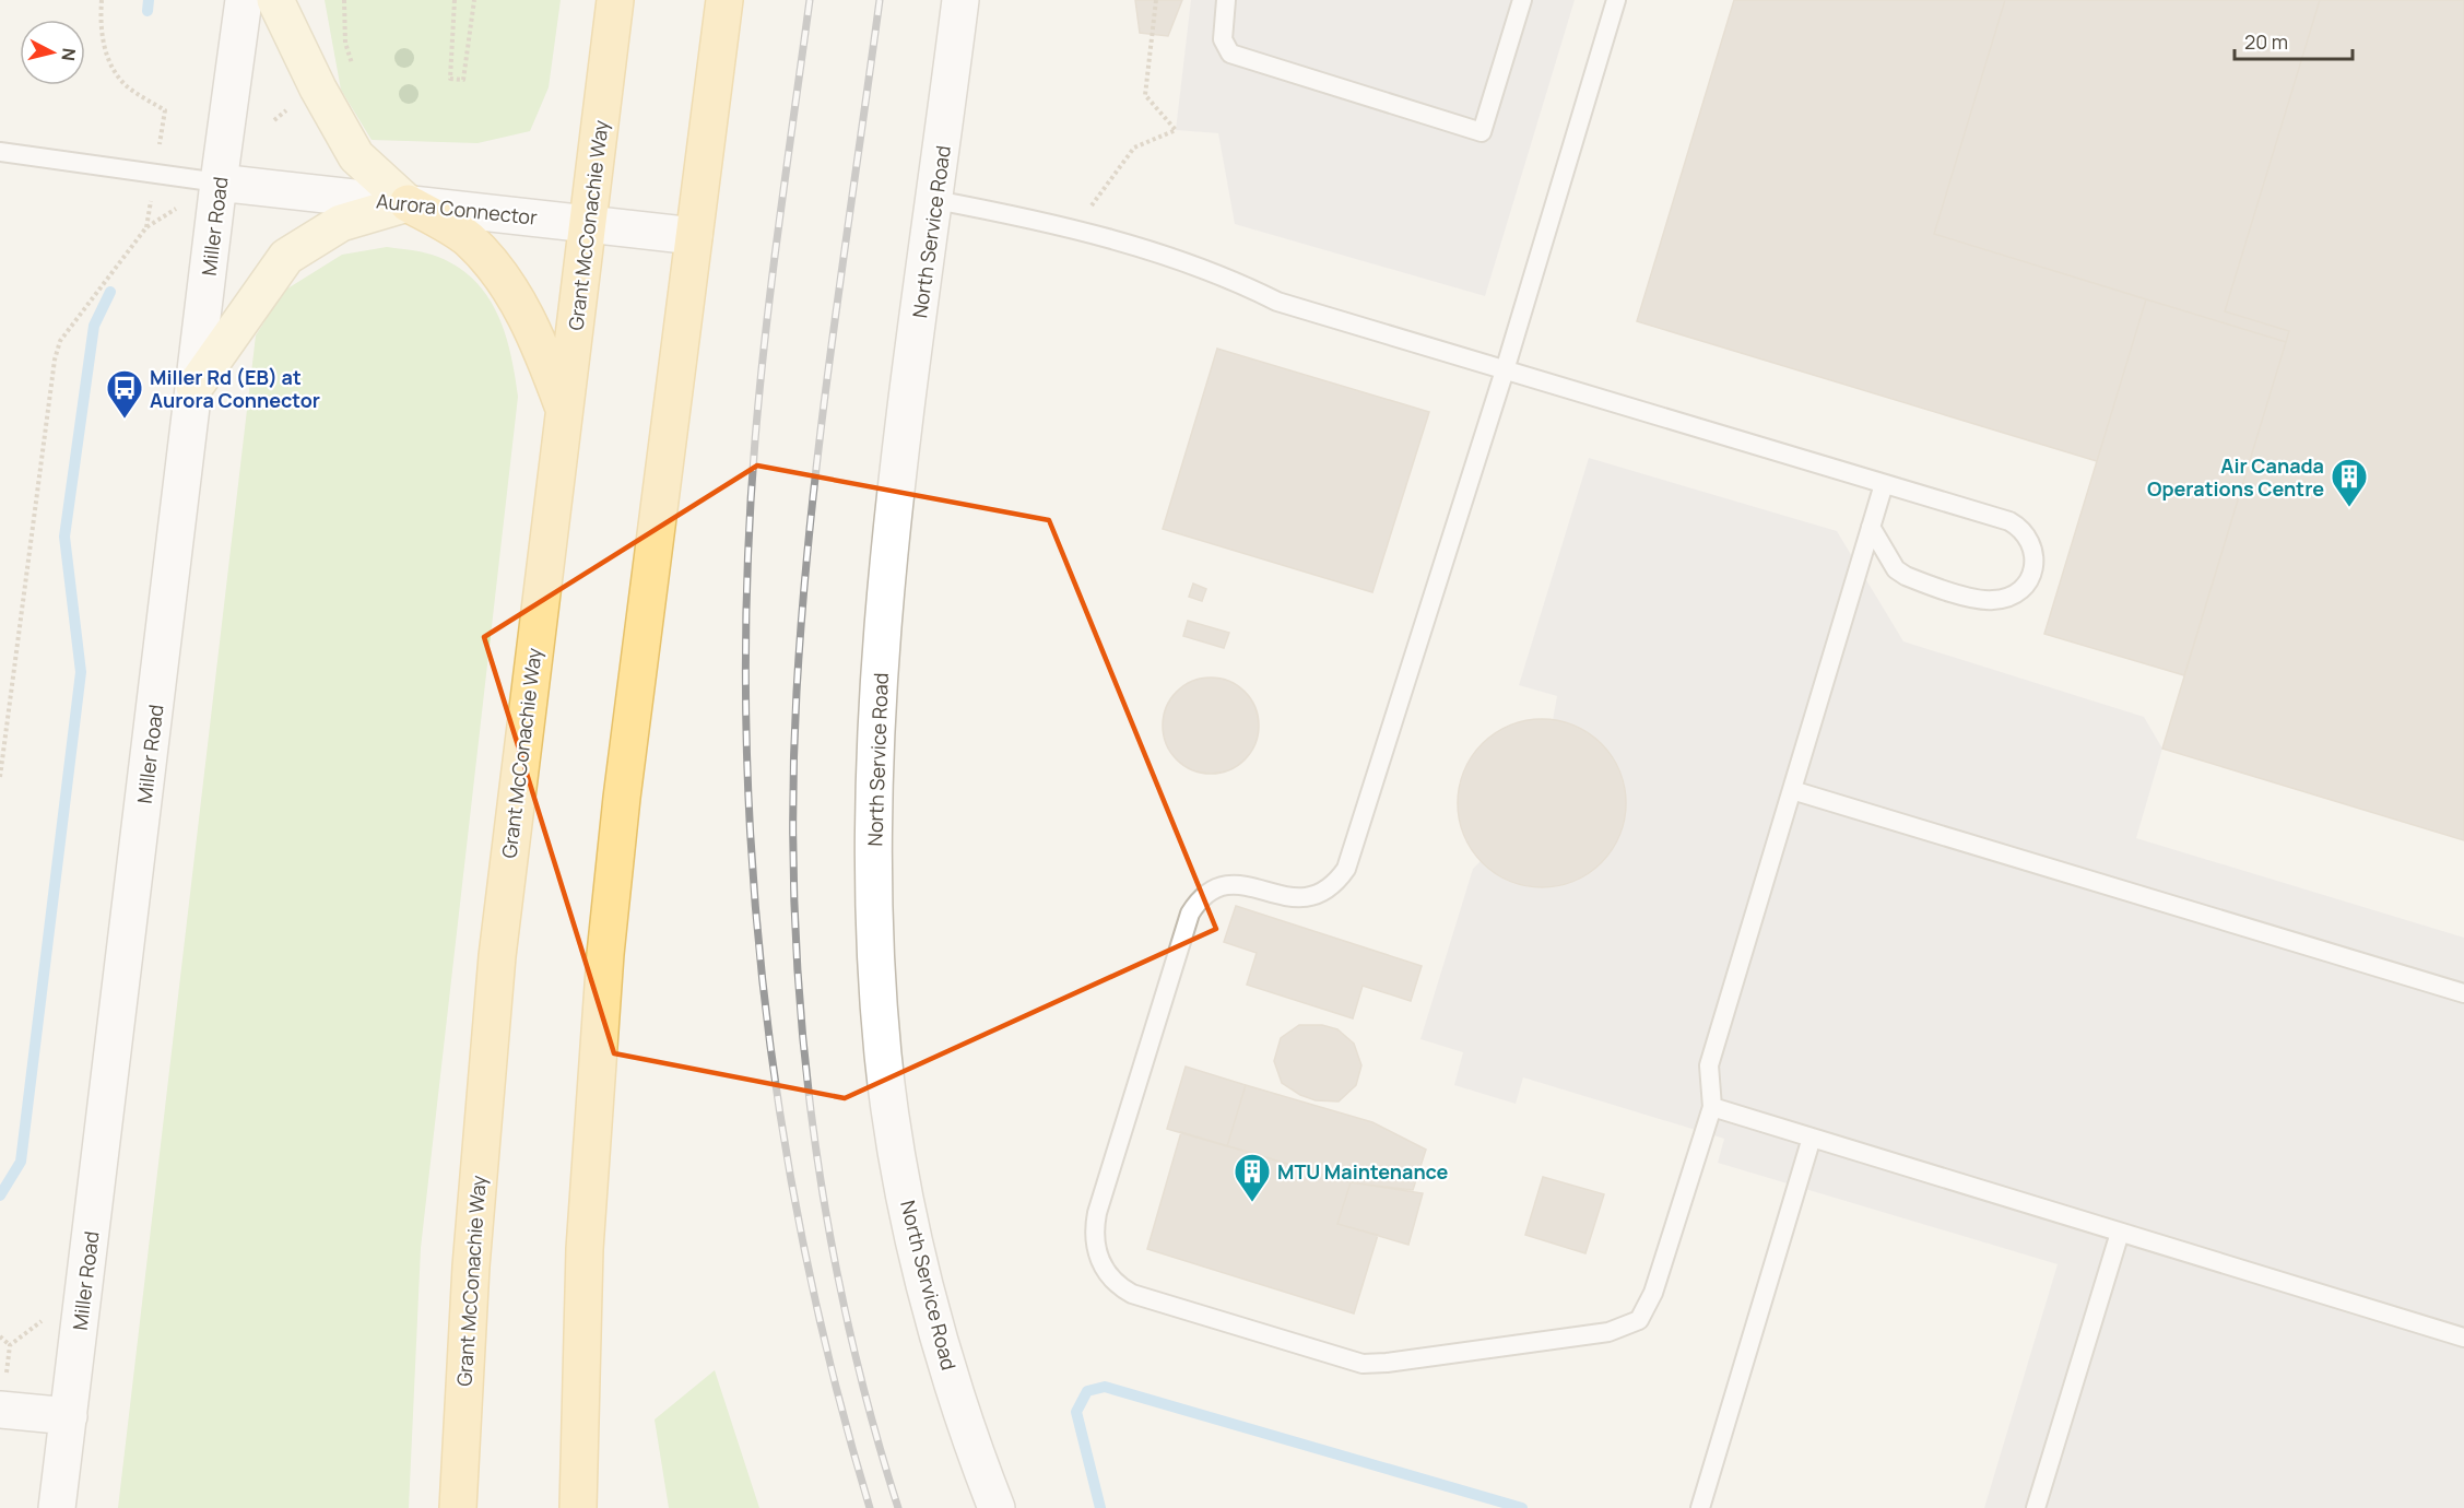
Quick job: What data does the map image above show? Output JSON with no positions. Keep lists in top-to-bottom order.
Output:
{
  "streets": {
    "main road": ["Grant McConachie Way"],
    "street": ["Aurora Connector", "Miller Road", "North Service Road"]
  },
  "crossings": [
    ["Aurora Connector", "Grant McConachie Way"],
    ["Aurora Connector", "Miller Road"]
  ],
  "places": {
    "bus stop": ["Miller Rd (EB) at Aurora Connector"],
    "building": ["Air Canada Operations Centre", "MTU Maintenance"]
  },
  "scale_bar": "20 m",
  "north": "right"
}
